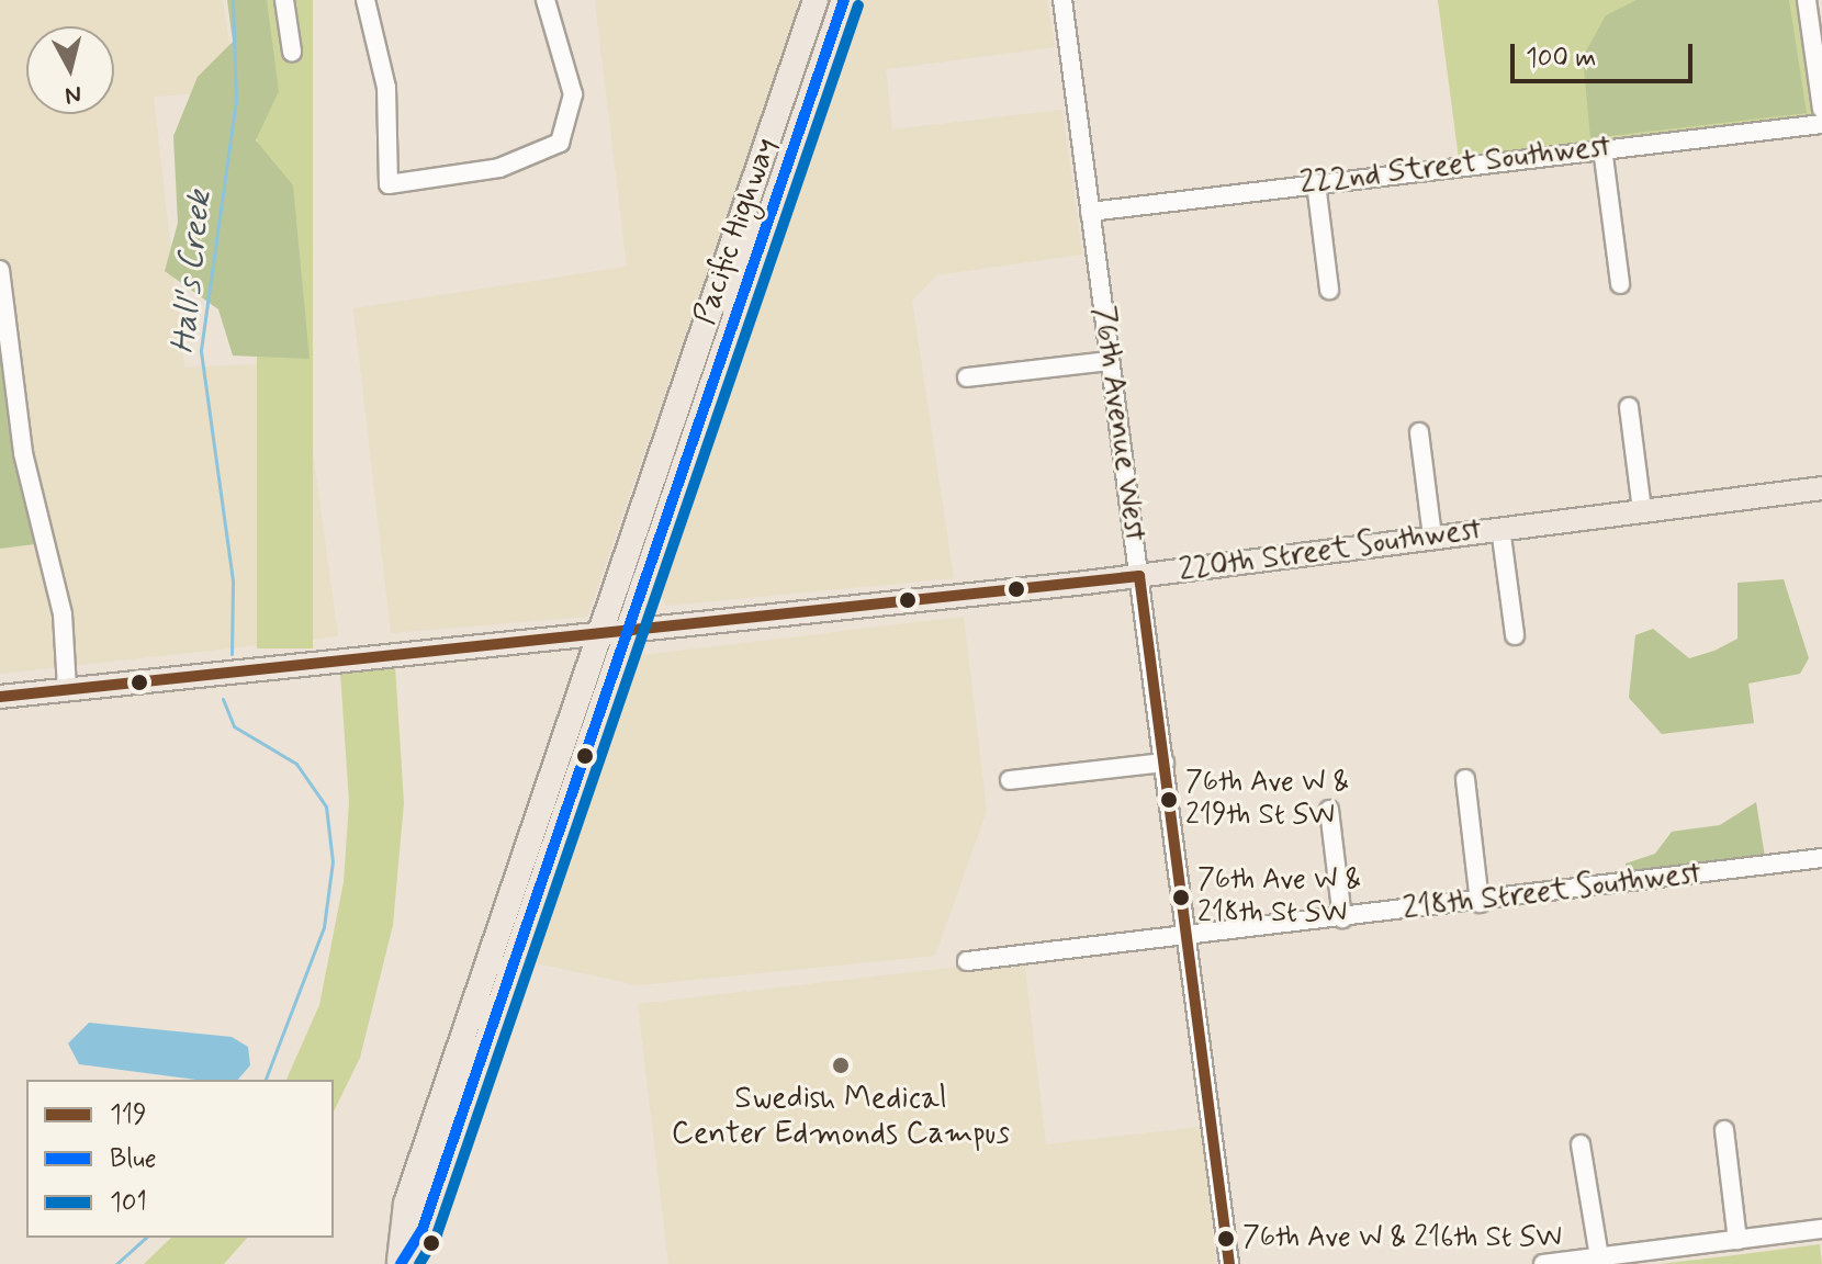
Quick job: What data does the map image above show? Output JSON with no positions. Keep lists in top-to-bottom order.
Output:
{
  "streets": {
    "highway": ["Pacific Highway"],
    "main road": ["220th Street Southwest"],
    "street": ["222nd Street Southwest", "76th Avenue West", "218th Street Southwest"]
  },
  "crossings": [
    ["222nd Street Southwest", "76th Avenue West"],
    ["Pacific Highway", "220th Street Southwest"],
    ["76th Avenue West", "220th Street Southwest"],
    ["76th Avenue West", "218th Street Southwest"]
  ],
  "water": ["Hall's Creek"],
  "places": [
    "76th Ave W & 219th St SW",
    "76th Ave W & 218th St SW",
    "Swedish Medical Center Edmonds Campus",
    "76th Ave W & 216th St SW"
  ],
  "lines": ["transit line Blue", "transit line 101", "transit line 119"],
  "legend": ["119", "Blue", "101"],
  "scale_bar": "100 m",
  "north": "bottom"
}
